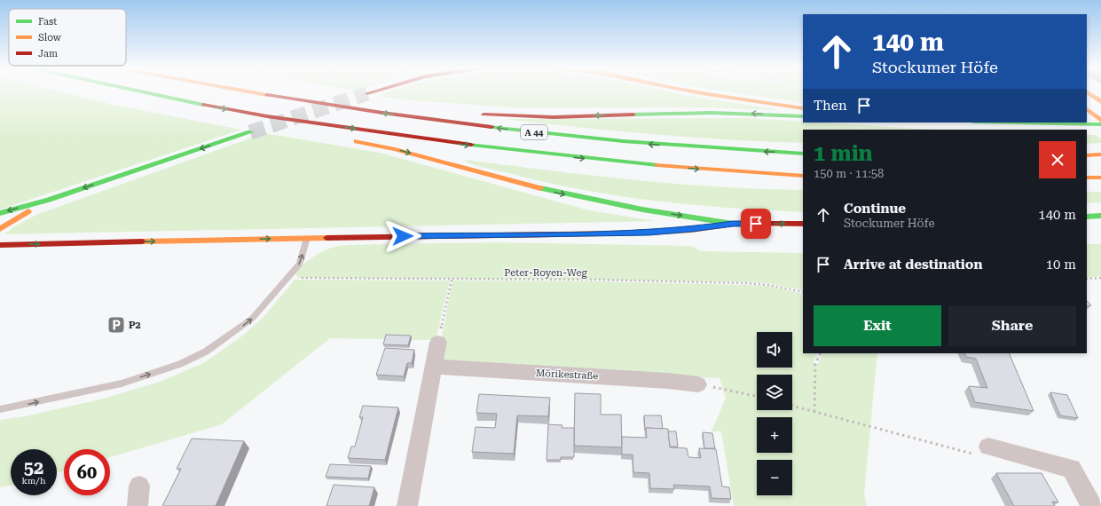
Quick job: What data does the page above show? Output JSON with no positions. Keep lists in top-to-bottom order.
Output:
{
  "streets": {
    "main road": ["A 44"],
    "street": ["Mörikestraße"],
    "path": ["Peter-Royen-Weg"]
  },
  "places": {
    "parking": ["P2"]
  },
  "legend": ["Fast", "Slow", "Jam"],
  "page": {
    "turn": ["140 m", "Stockumer Höfe"],
    "then": "Then",
    "heading": ["1 min", "150 m · 11:58"],
    "list": [
      {
        "name": "Continue",
        "note": "Stockumer Höfe",
        "value": "140 m"
      },
      {
        "name": "Arrive at destination",
        "value": "10 m"
      }
    ],
    "buttons": ["Exit", "Share"],
    "map_buttons": ["+", "−"],
    "speed": "52 km/h",
    "limit": "60"
  }
}
